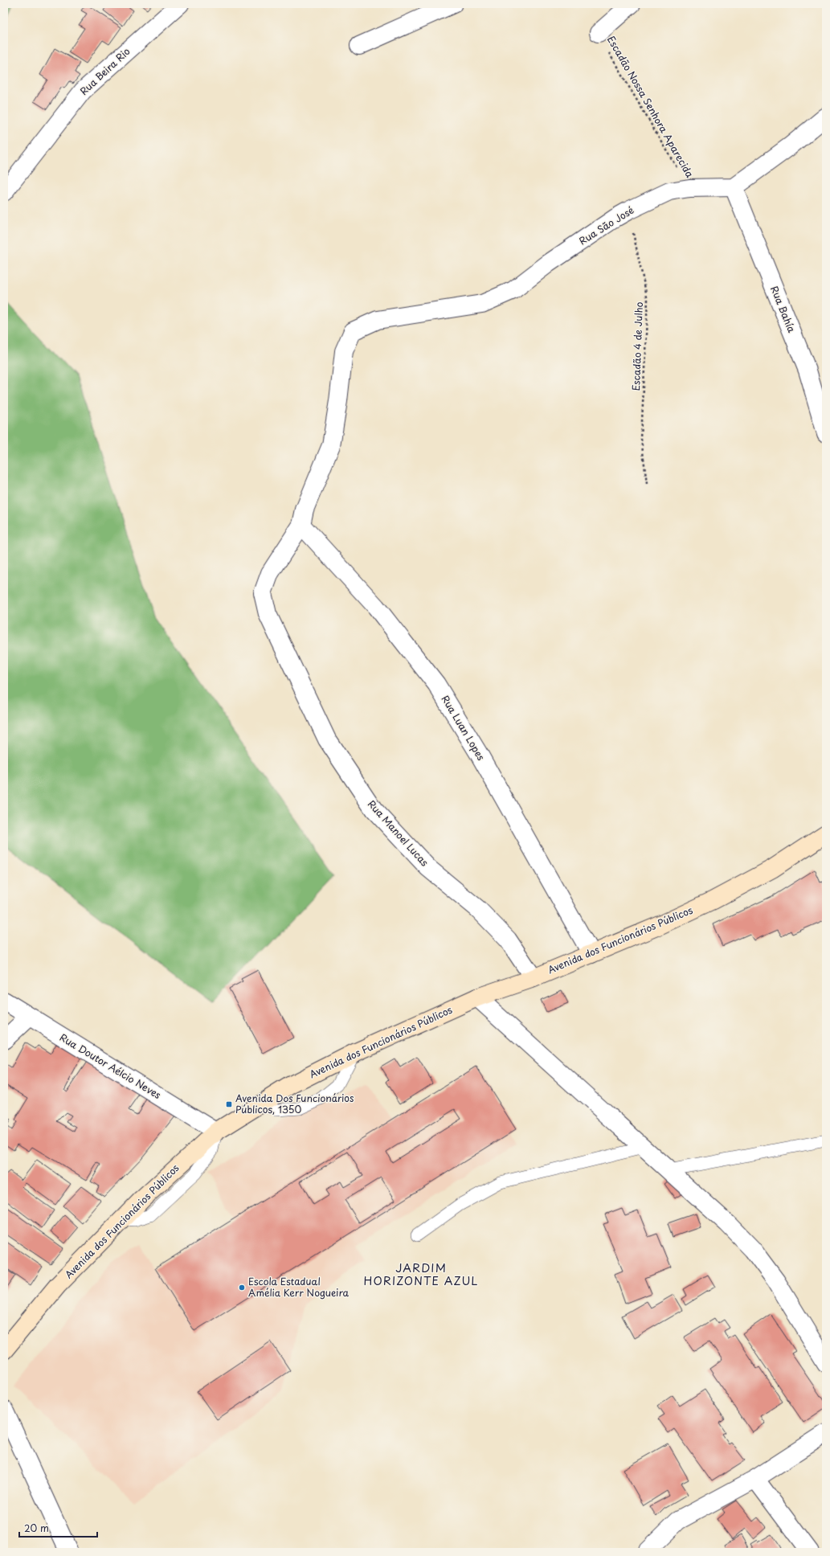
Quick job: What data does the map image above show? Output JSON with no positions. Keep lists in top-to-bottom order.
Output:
{
  "streets": {
    "street": [
      "Rua Beira Rio",
      "Rua São José",
      "Rua Bahía",
      "Rua Luan Lopes",
      "Rua Manoel Lucas",
      "Avenida dos Funcionários Públicos",
      "Rua Doutor Aélcio Neves"
    ],
    "path": ["Escadão Nossa Senhora Aparecida", "Escadão 4 de Julho"]
  },
  "crossings": [
    ["Escadão Nossa Senhora Aparecida", "Rua São José"],
    ["Rua São José", "Rua Bahía"],
    ["Rua São José", "Escadão 4 de Julho"],
    ["Rua São José", "Rua Luan Lopes"],
    ["Rua São José", "Rua Manoel Lucas"],
    ["Rua Luan Lopes", "Rua Manoel Lucas"],
    ["Rua Luan Lopes", "Avenida dos Funcionários Públicos"],
    ["Rua Manoel Lucas", "Avenida dos Funcionários Públicos"],
    ["Avenida dos Funcionários Públicos", "Rua Doutor Aélcio Neves"]
  ],
  "districts": ["JARDIM HORIZONTE AZUL"],
  "places": {
    "transit": ["Avenida Dos Funcionários Públicos, 1350"],
    "other": ["Escola Estadual Amélia Kerr Nogueira"]
  },
  "scale_bar": "20 m"
}
